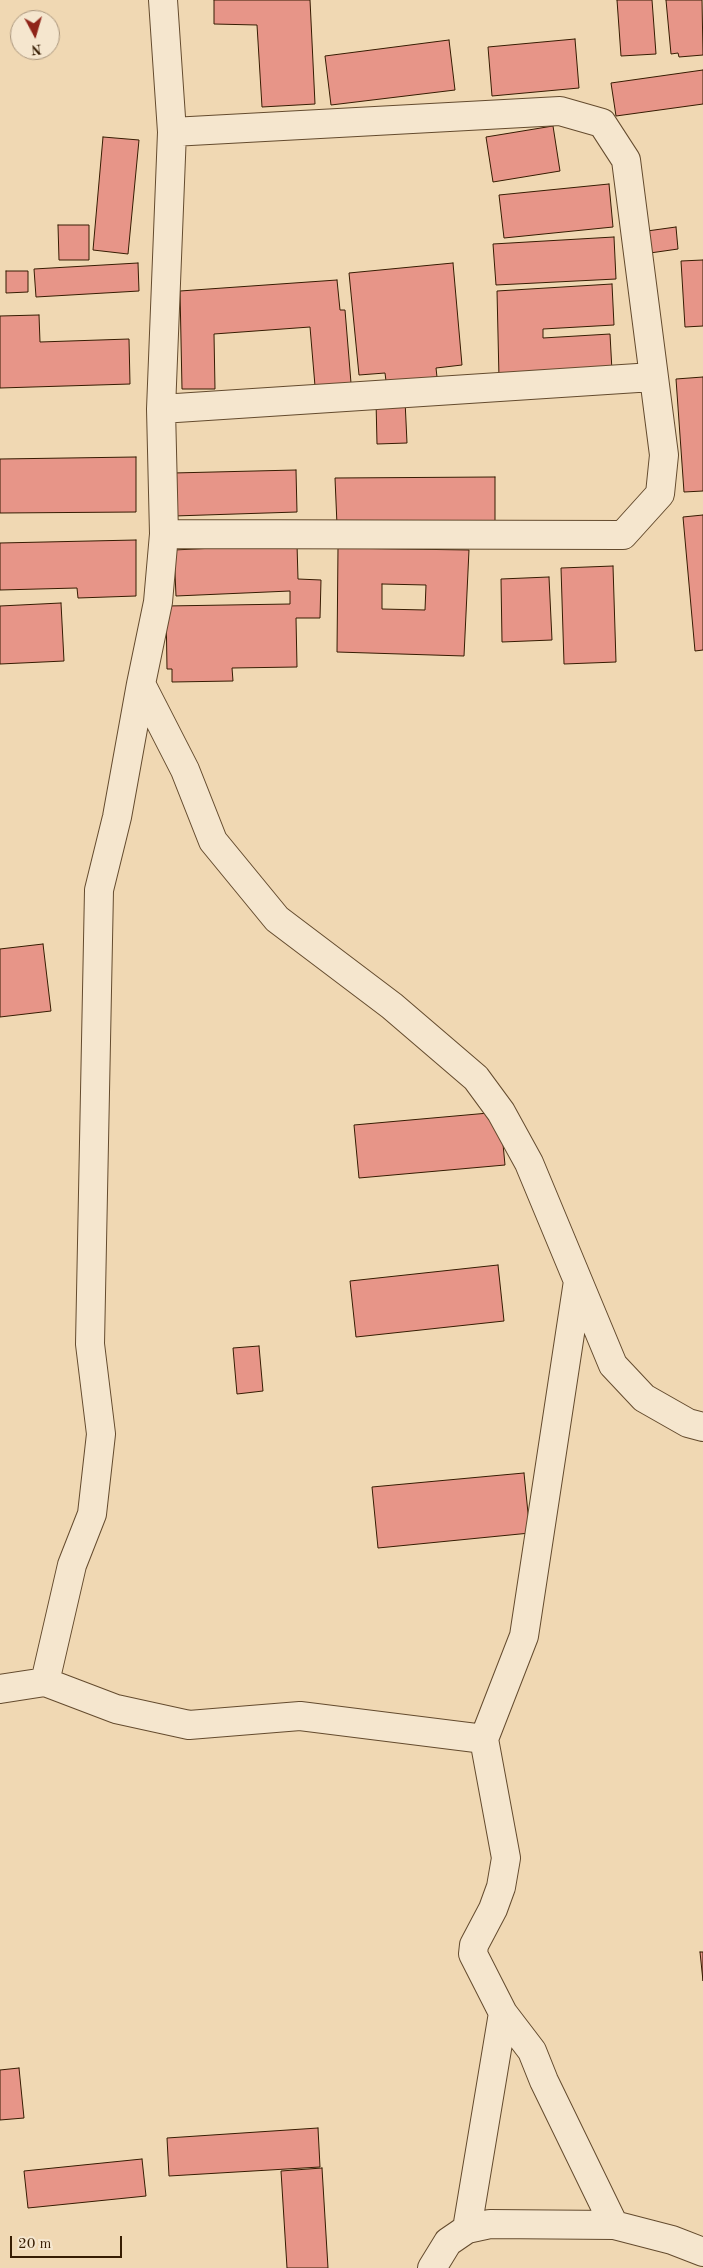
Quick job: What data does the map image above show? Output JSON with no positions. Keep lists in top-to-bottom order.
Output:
{
  "scale_bar": "20 m",
  "north": "bottom"
}
